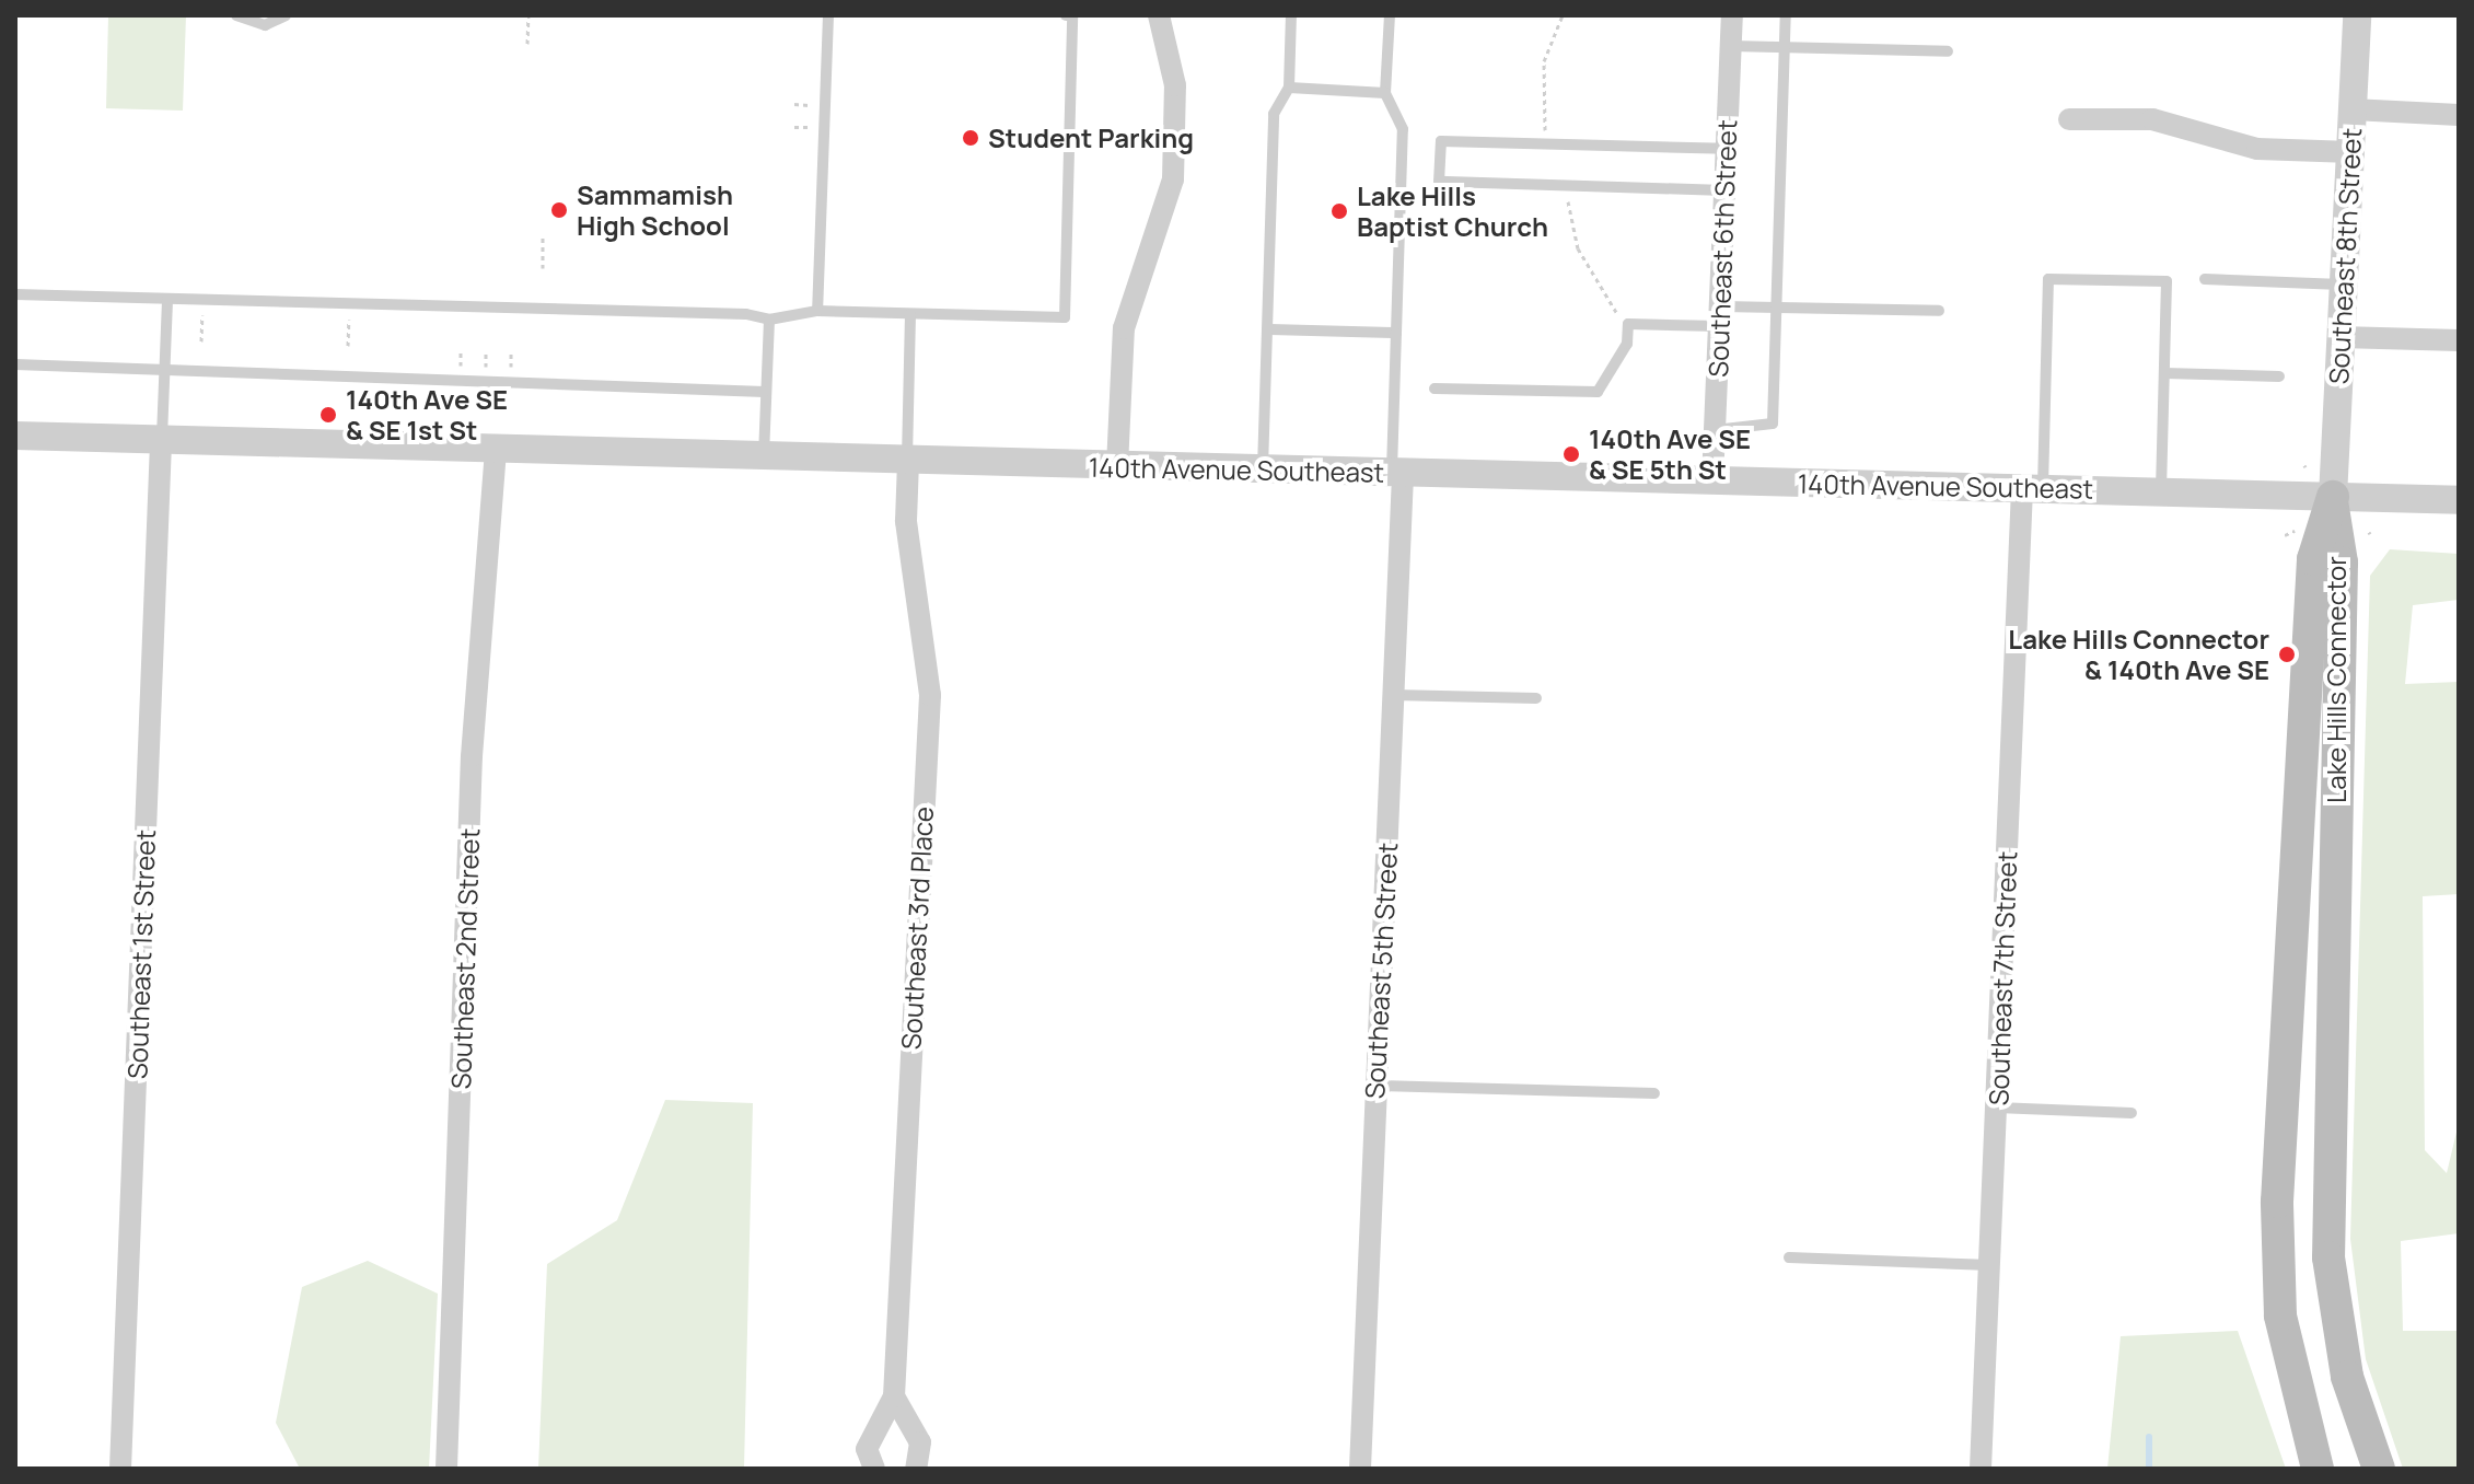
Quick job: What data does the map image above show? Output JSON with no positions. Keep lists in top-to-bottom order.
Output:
{
  "streets": {
    "main road": ["Lake Hills Connector"],
    "street": [
      "Southeast 6th Street",
      "Southeast 8th Street",
      "140th Avenue Southeast",
      "Southeast 3rd Place",
      "Southeast 1st Street",
      "Southeast 2nd Street",
      "Southeast 5th Street",
      "Southeast 7th Street"
    ]
  },
  "crossings": [
    ["Southeast 6th Street", "140th Avenue Southeast"],
    ["Southeast 8th Street", "140th Avenue Southeast"],
    ["Southeast 8th Street", "Lake Hills Connector"],
    ["140th Avenue Southeast", "Lake Hills Connector"],
    ["140th Avenue Southeast", "Southeast 3rd Place"],
    ["140th Avenue Southeast", "Southeast 1st Street"],
    ["140th Avenue Southeast", "Southeast 2nd Street"],
    ["140th Avenue Southeast", "Southeast 5th Street"],
    ["140th Avenue Southeast", "Southeast 7th Street"]
  ],
  "places": [
    "Student Parking",
    "Sammamish High School",
    "Lake Hills Baptist Church",
    "140th Ave SE & SE 1st St",
    "140th Ave SE & SE 5th St",
    "Lake Hills Connector & 140th Ave SE"
  ]
}
